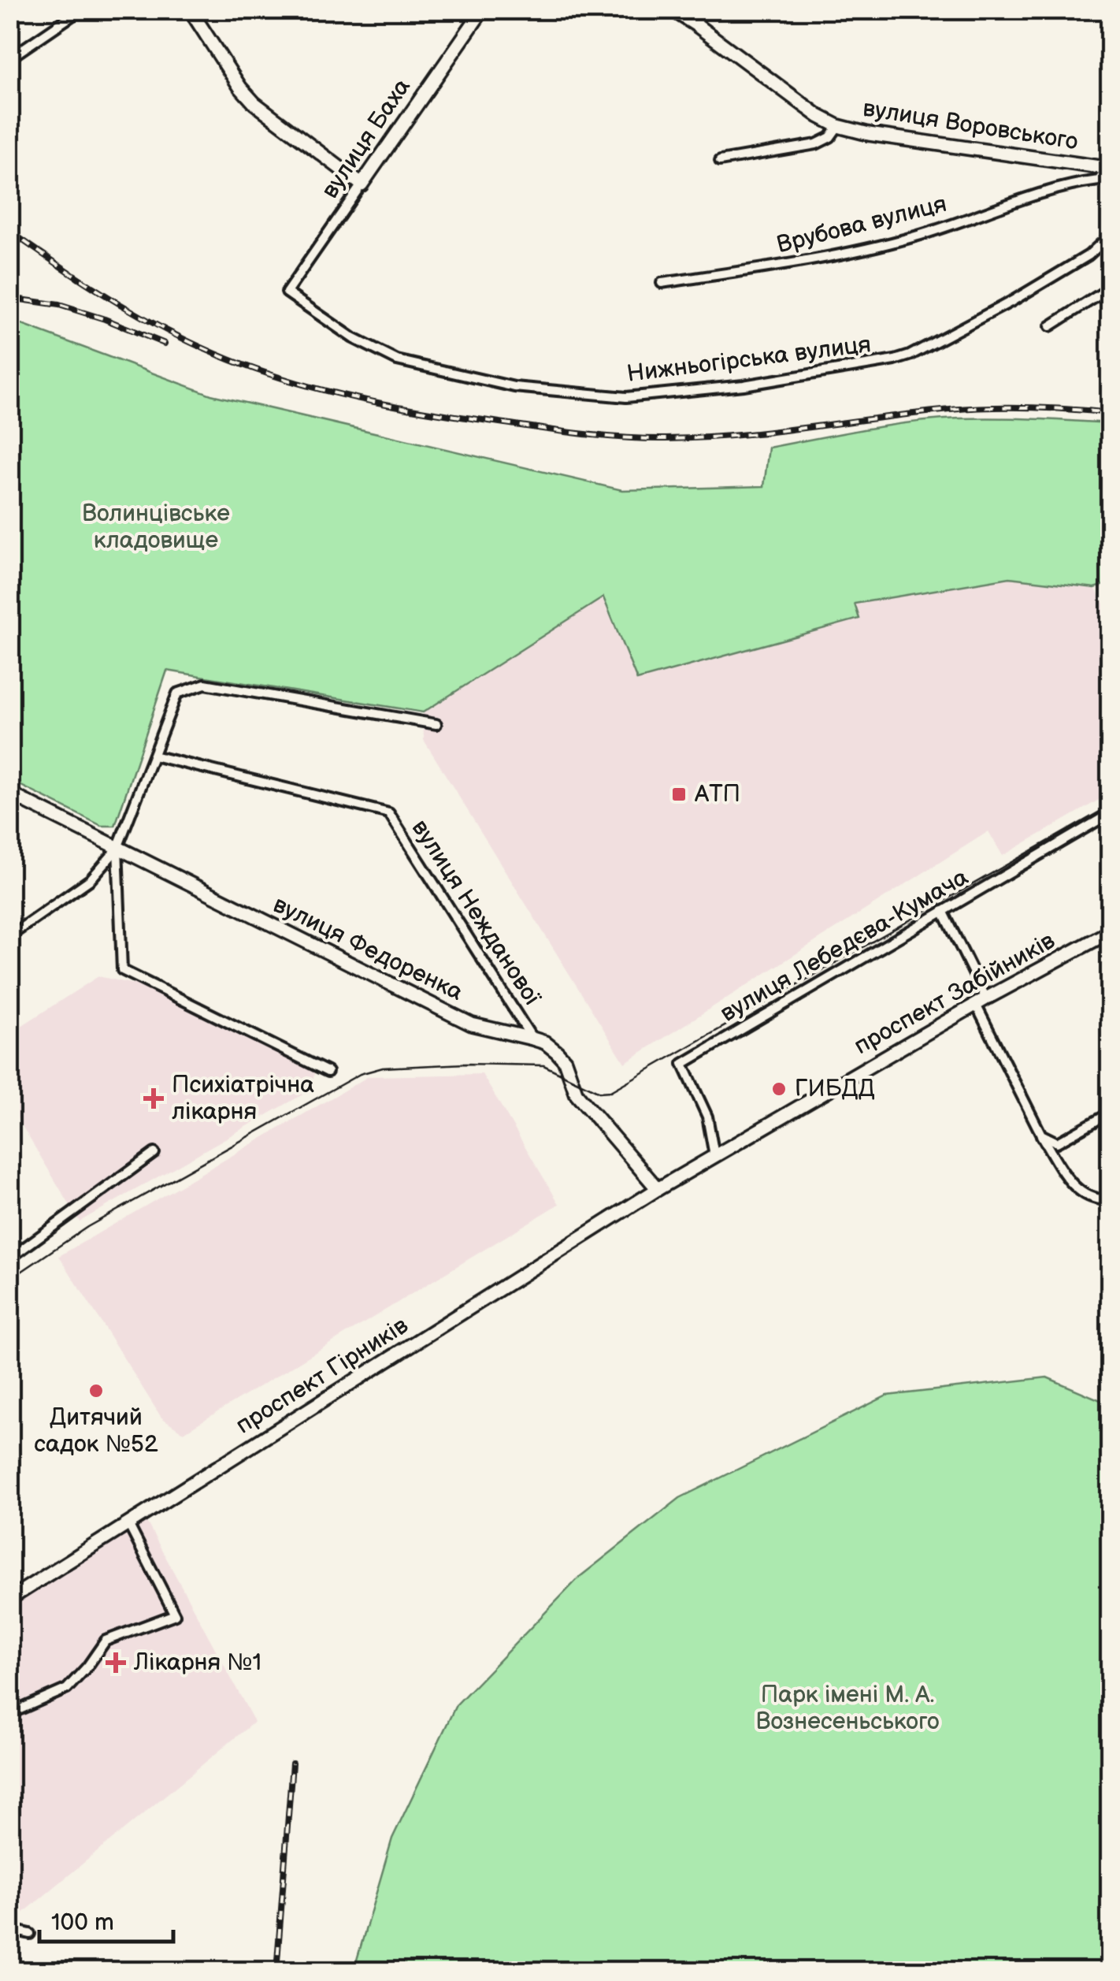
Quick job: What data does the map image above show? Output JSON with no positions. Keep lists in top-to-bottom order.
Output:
{
  "streets": {
    "street": [
      "вулиця Воровського",
      "вулиця Баха",
      "Врубова вулиця",
      "Нижньогірська вулиця",
      "вулиця Нежданової",
      "вулиця Лебедєва-Кумача",
      "вулиця Федоренка",
      "проспект Забійників",
      "проспект Гірників"
    ]
  },
  "crossings": [
    ["вулиця Воровського", "Врубова вулиця"],
    ["вулиця Баха", "Нижньогірська вулиця"],
    ["вулиця Нежданової", "вулиця Федоренка"],
    ["вулиця Лебедєва-Кумача", "проспект Забійників"],
    ["вулиця Федоренка", "проспект Забійників"],
    ["вулиця Федоренка", "проспект Гірників"],
    ["проспект Забійників", "проспект Гірників"]
  ],
  "parks": ["Волинцівське кладовище", "Парк імені М. А. Вознесеньського"],
  "places": {
    "transit": ["АТП"],
    "other": ["ГИБДД", "Дитячий садок №52"],
    "health": ["Психіатрічна лікарня", "Лікарня №1"]
  },
  "scale_bar": "100 m"
}
